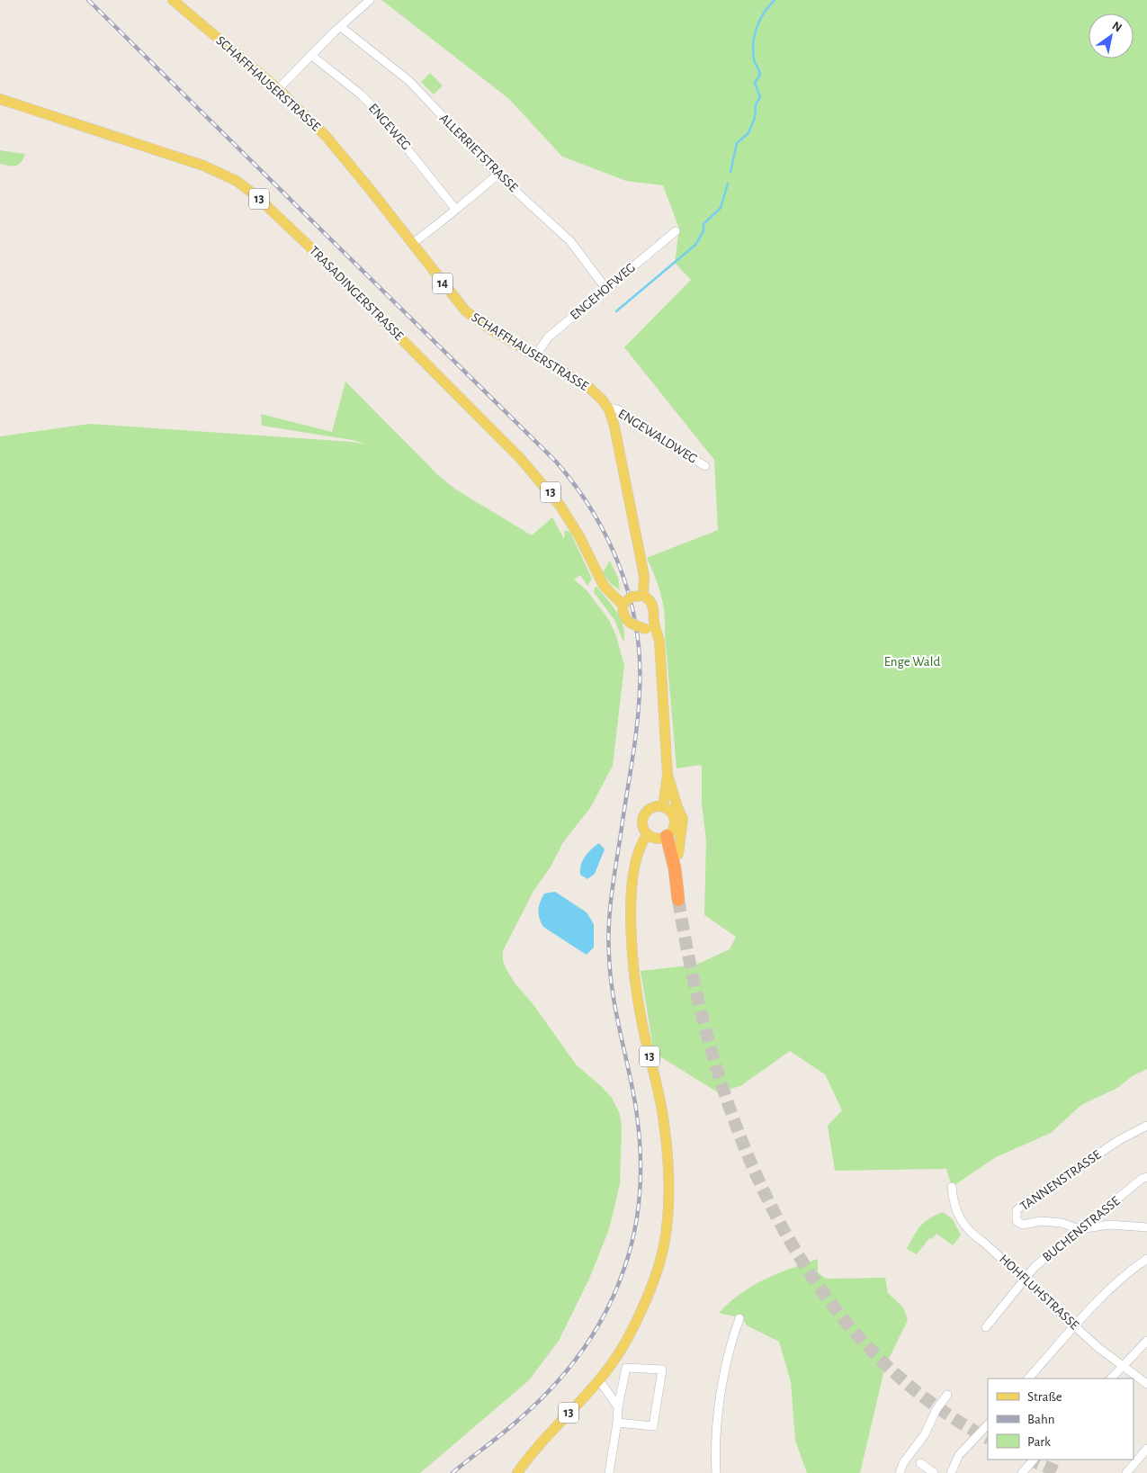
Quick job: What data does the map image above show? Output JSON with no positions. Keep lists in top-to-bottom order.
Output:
{
  "streets": {
    "main road": [
      "SCHAFFHAUSERSTRASSE",
      "13",
      "14",
      "TRASADINGERSTRASSE"
    ],
    "street": [
      "ENGEWEG",
      "ALLERRIETSTRASSE",
      "ENGEHOFWEG",
      "ENGEWALDWEG",
      "TANNENSTRASSE",
      "BUCHENSTRASSE",
      "HOHFLUHSTRASSE"
    ]
  },
  "crossings": [
    ["SCHAFFHAUSERSTRASSE", "13"],
    ["SCHAFFHAUSERSTRASSE", "ENGEHOFWEG"],
    ["SCHAFFHAUSERSTRASSE", "ENGEWALDWEG"],
    ["ALLERRIETSTRASSE", "ENGEHOFWEG"],
    ["13", "TRASADINGERSTRASSE"],
    ["TANNENSTRASSE", "BUCHENSTRASSE"],
    ["BUCHENSTRASSE", "HOHFLUHSTRASSE"]
  ],
  "parks": ["Enge Wald"],
  "legend": ["Straße", "Bahn", "Park"],
  "north": "top right"
}
